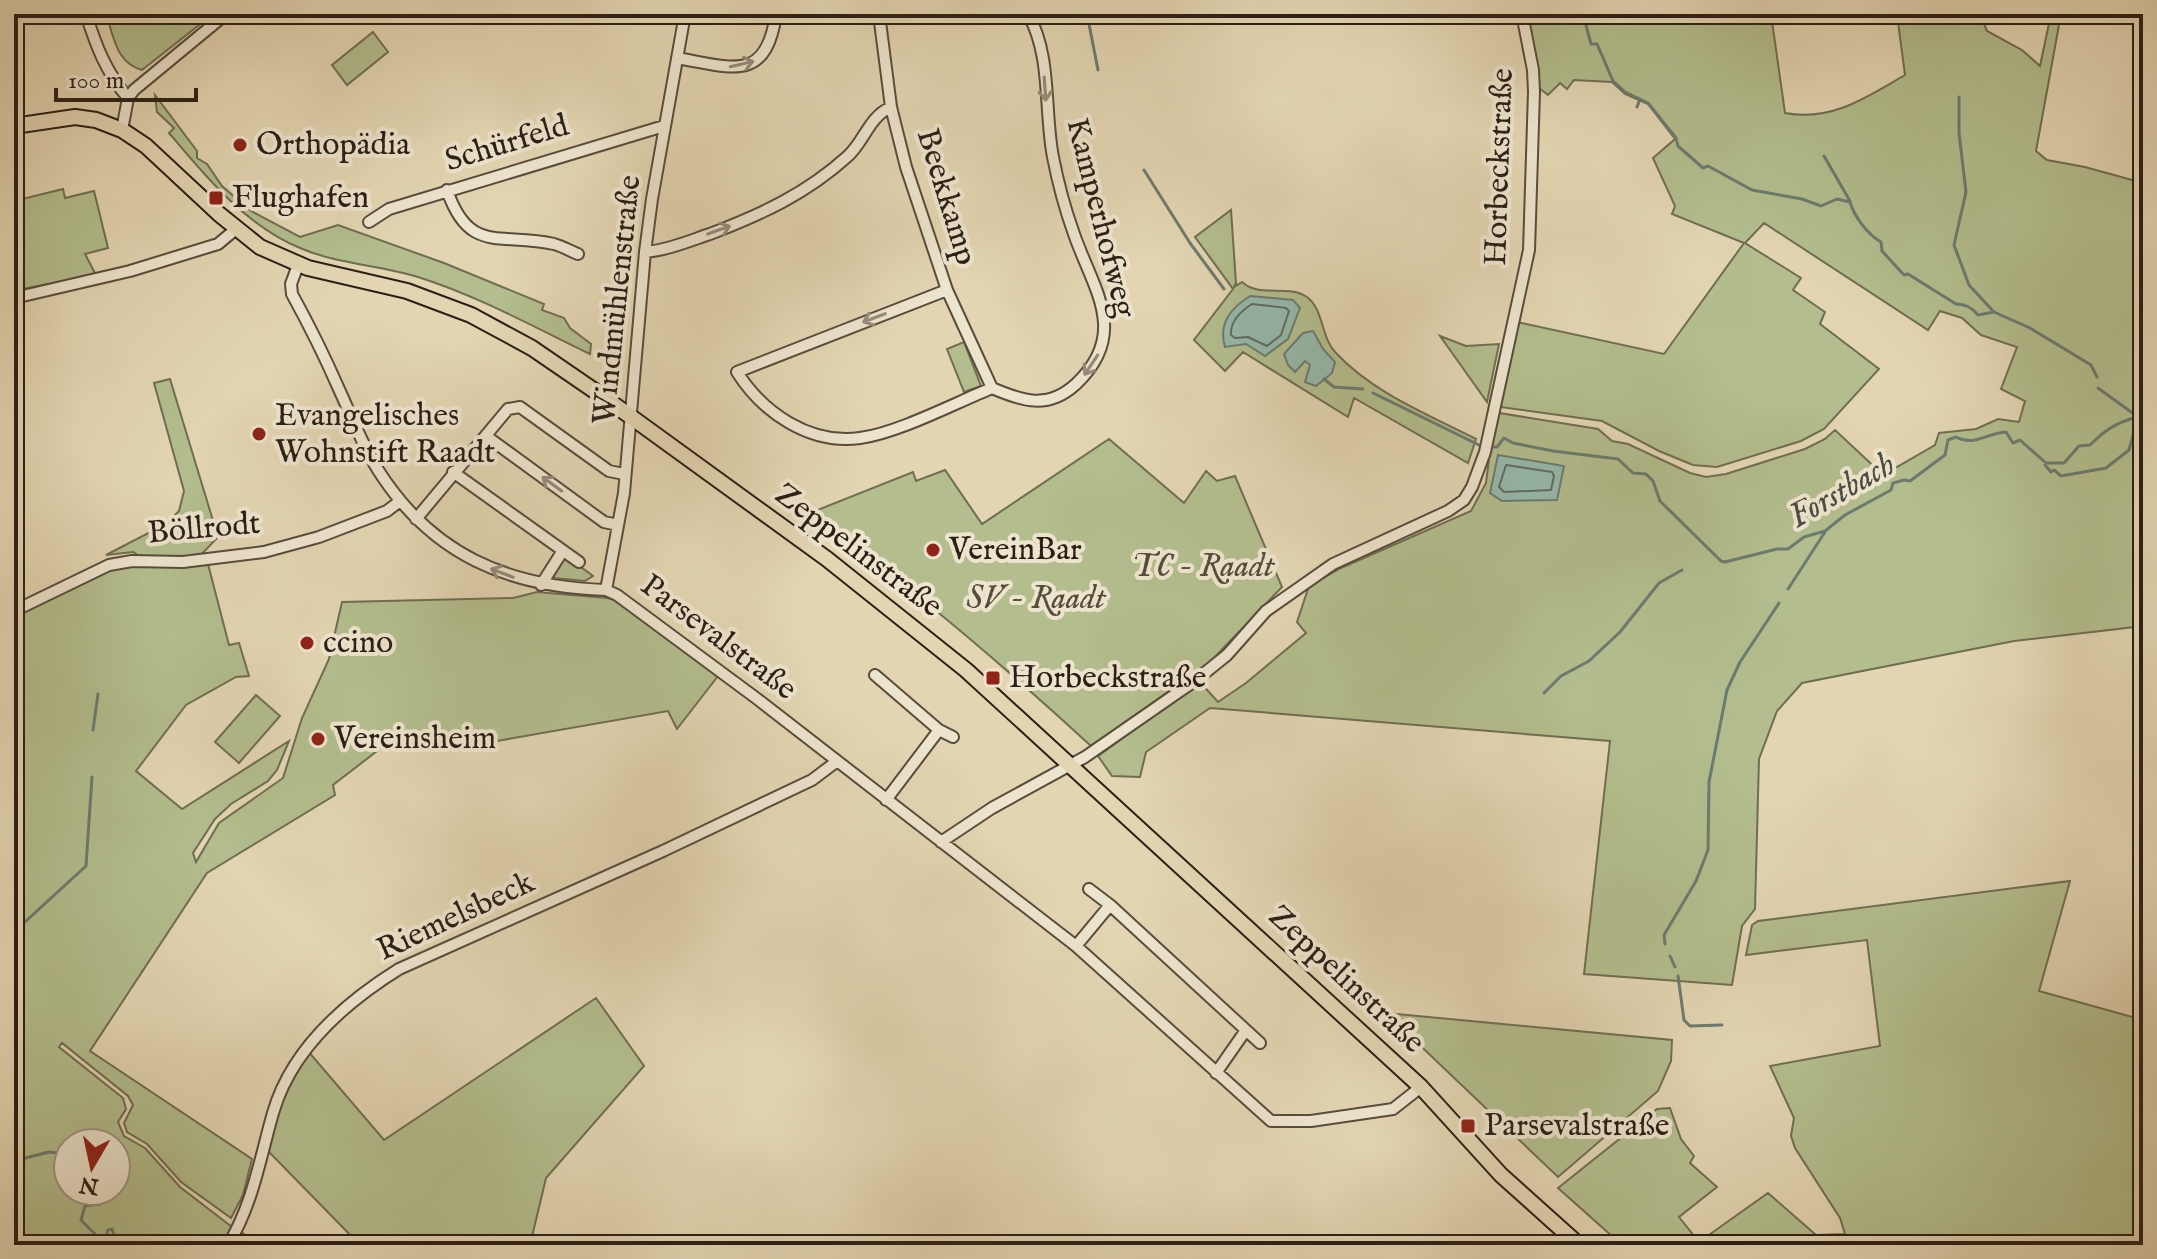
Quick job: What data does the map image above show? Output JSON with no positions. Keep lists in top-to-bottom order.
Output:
{
  "streets": {
    "main road": ["Zeppelinstraße"],
    "street": [
      "Schürfeld",
      "Horbeckstraße",
      "Beekkamp",
      "Kamperhofweg",
      "Windmühlenstraße",
      "Böllrodt",
      "Parsevalstraße",
      "Riemelsbeck"
    ]
  },
  "crossings": [
    ["Schürfeld", "Windmühlenstraße"],
    ["Horbeckstraße", "Zeppelinstraße"],
    ["Horbeckstraße", "Parsevalstraße"],
    ["Beekkamp", "Kamperhofweg"],
    ["Windmühlenstraße", "Zeppelinstraße"],
    ["Windmühlenstraße", "Parsevalstraße"],
    ["Böllrodt", "Parsevalstraße"],
    ["Zeppelinstraße", "Parsevalstraße"],
    ["Parsevalstraße", "Riemelsbeck"]
  ],
  "water": ["Forstbach"],
  "parks": ["TC - Raadt", "SV - Raadt"],
  "places": {
    "other": [
      "Orthopädia",
      "Evangelisches Wohnstift Raadt",
      "VereinBar",
      "ccino",
      "Vereinsheim"
    ],
    "transit": ["Flughafen", "Horbeckstraße", "Parsevalstraße"]
  },
  "scale_bar": "100 m",
  "north": "bottom"
}
